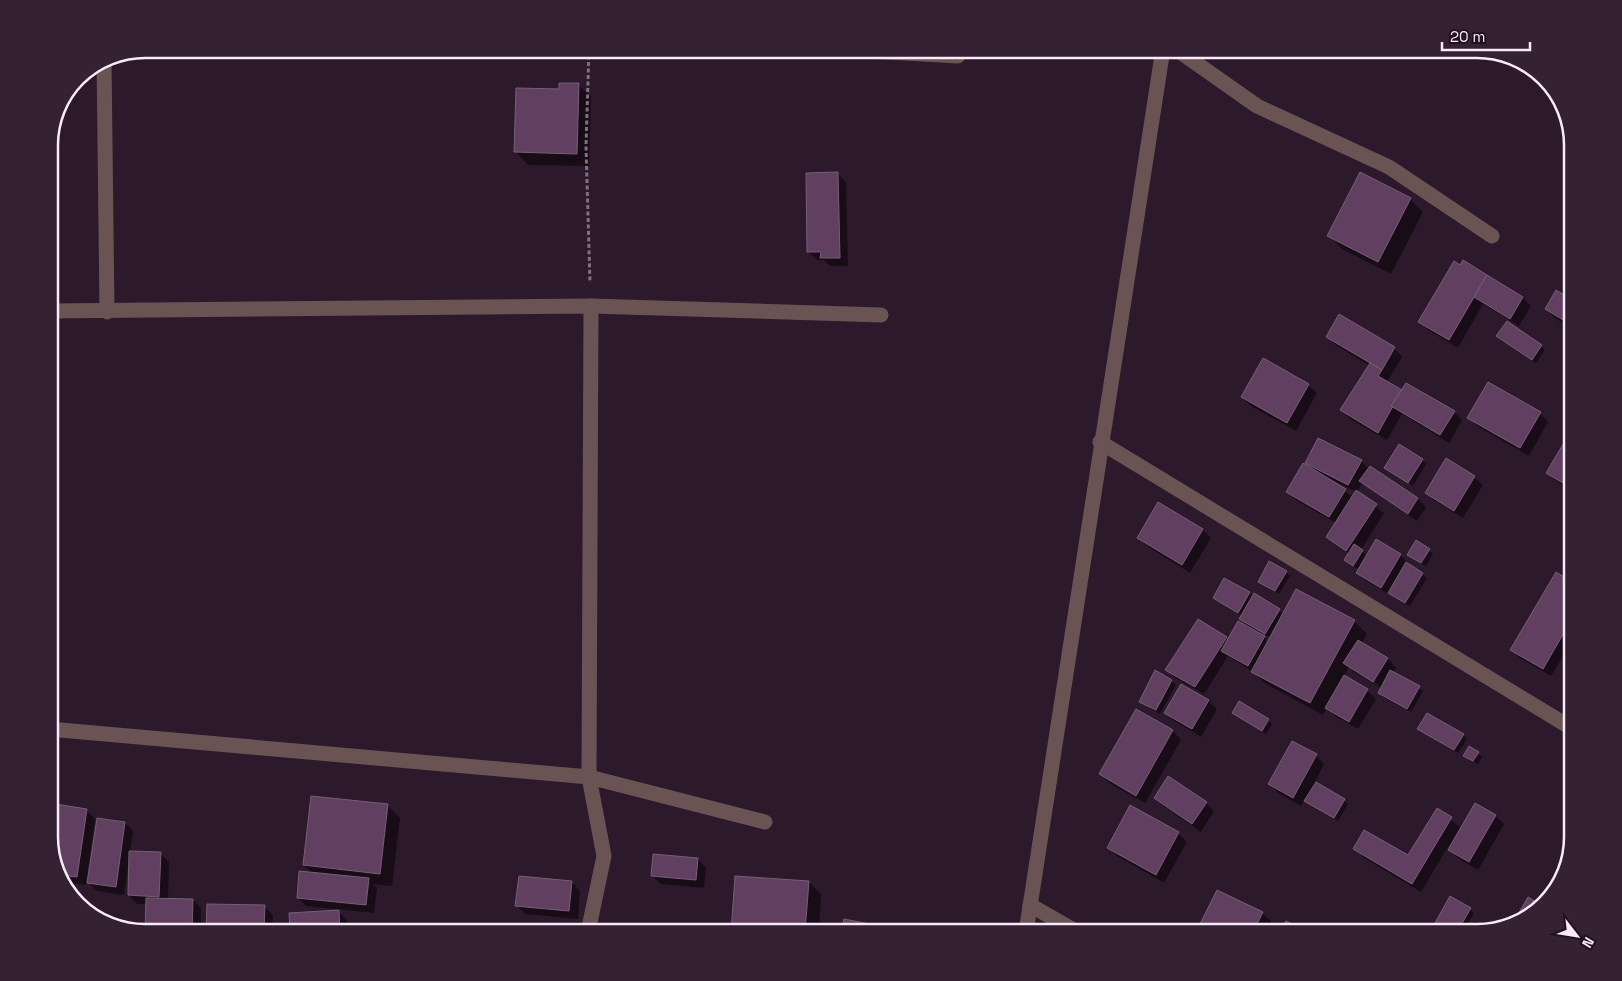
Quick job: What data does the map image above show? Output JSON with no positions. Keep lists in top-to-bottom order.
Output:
{
  "scale_bar": "20 m",
  "north": "bottom right"
}
